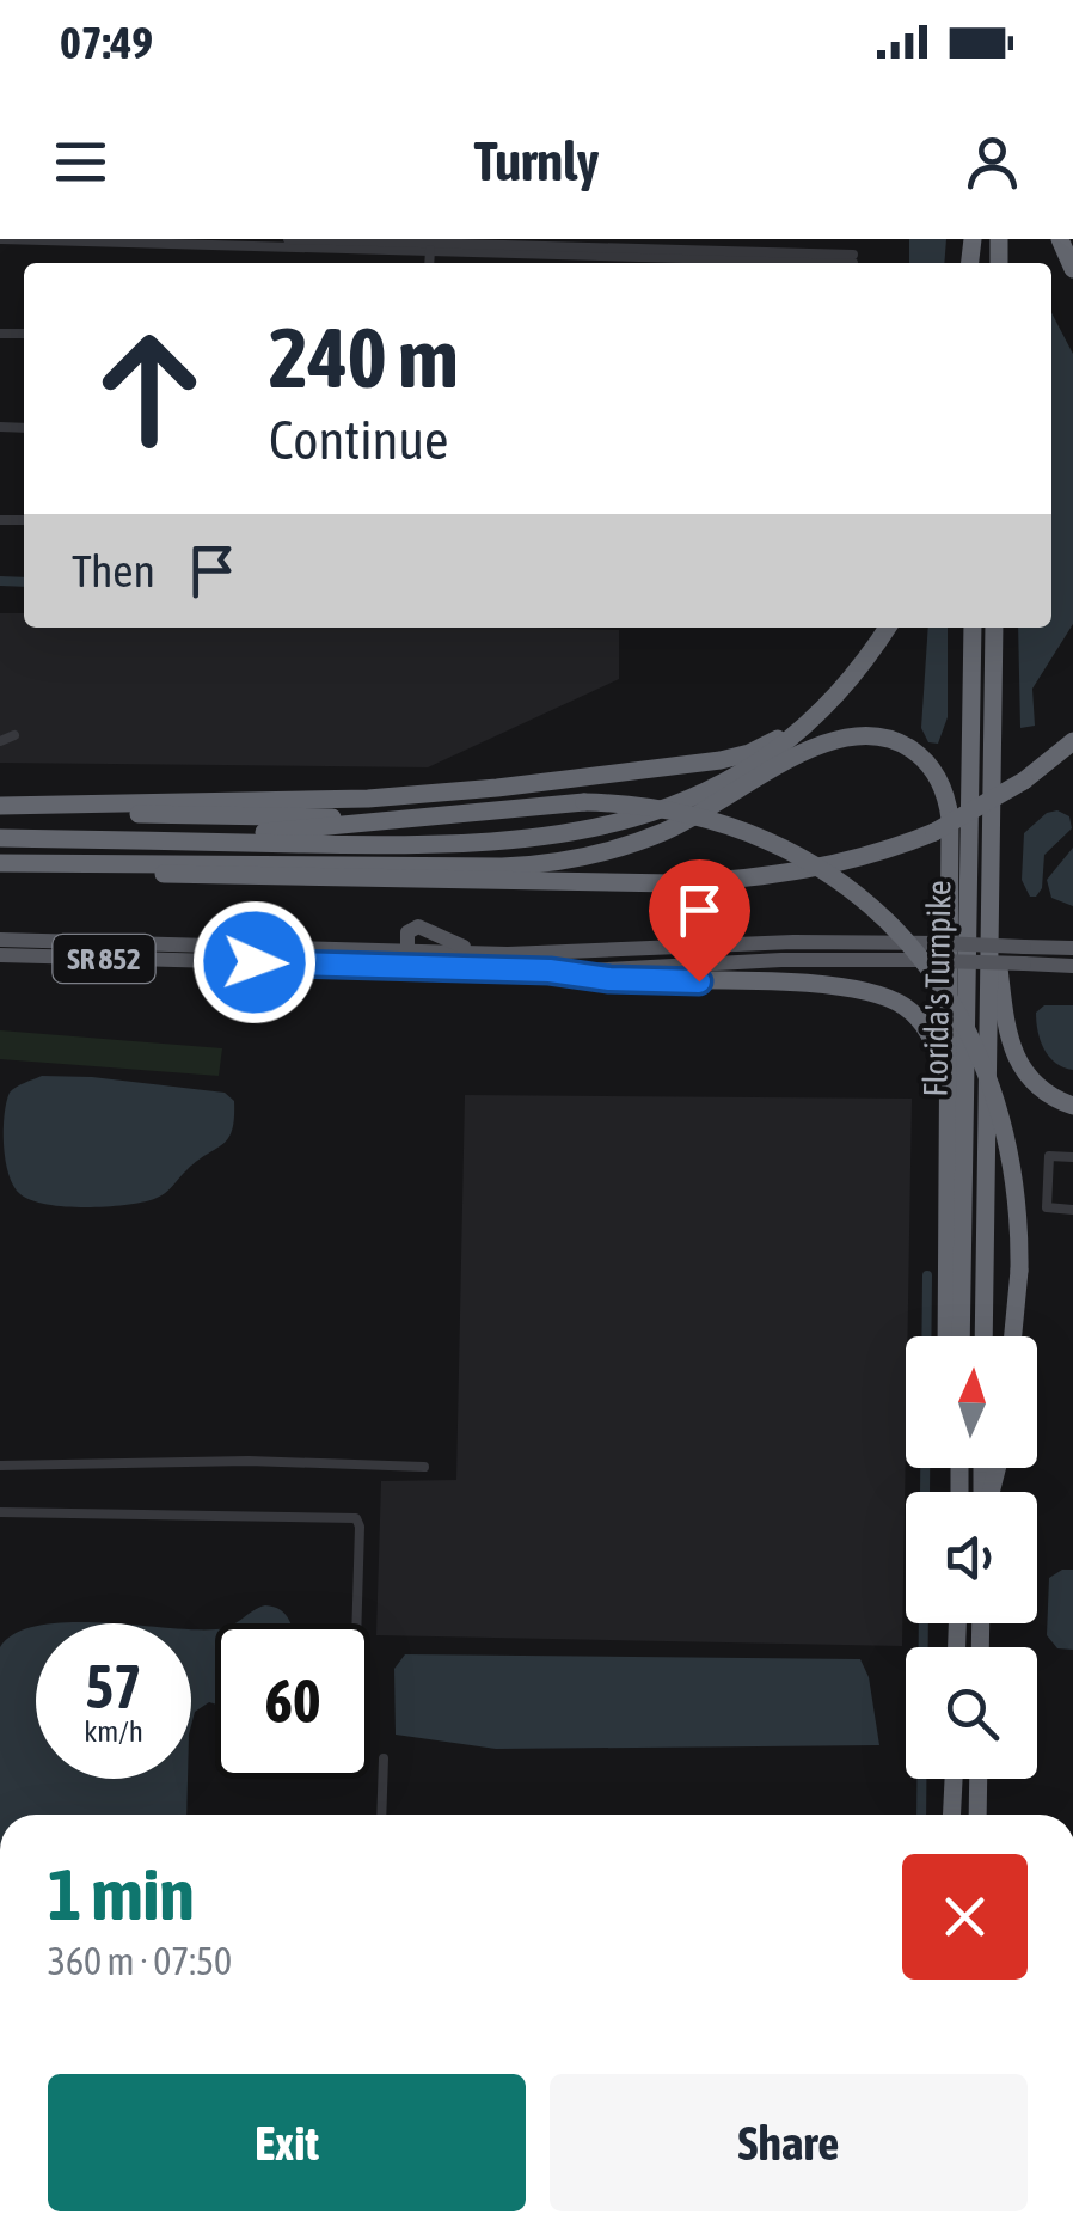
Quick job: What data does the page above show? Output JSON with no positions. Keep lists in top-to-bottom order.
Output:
{
  "streets": {
    "highway": ["Florida's Turnpike"],
    "main road": ["SR 852"]
  },
  "north": "top",
  "page": {
    "status": "07:49",
    "header": "Turnly",
    "turn": ["240 m", "Continue"],
    "then": "Then",
    "speed": "57 km/h",
    "limit": "60",
    "heading": ["1 min", "360 m · 07:50"],
    "buttons": ["Exit", "Share"]
  }
}
